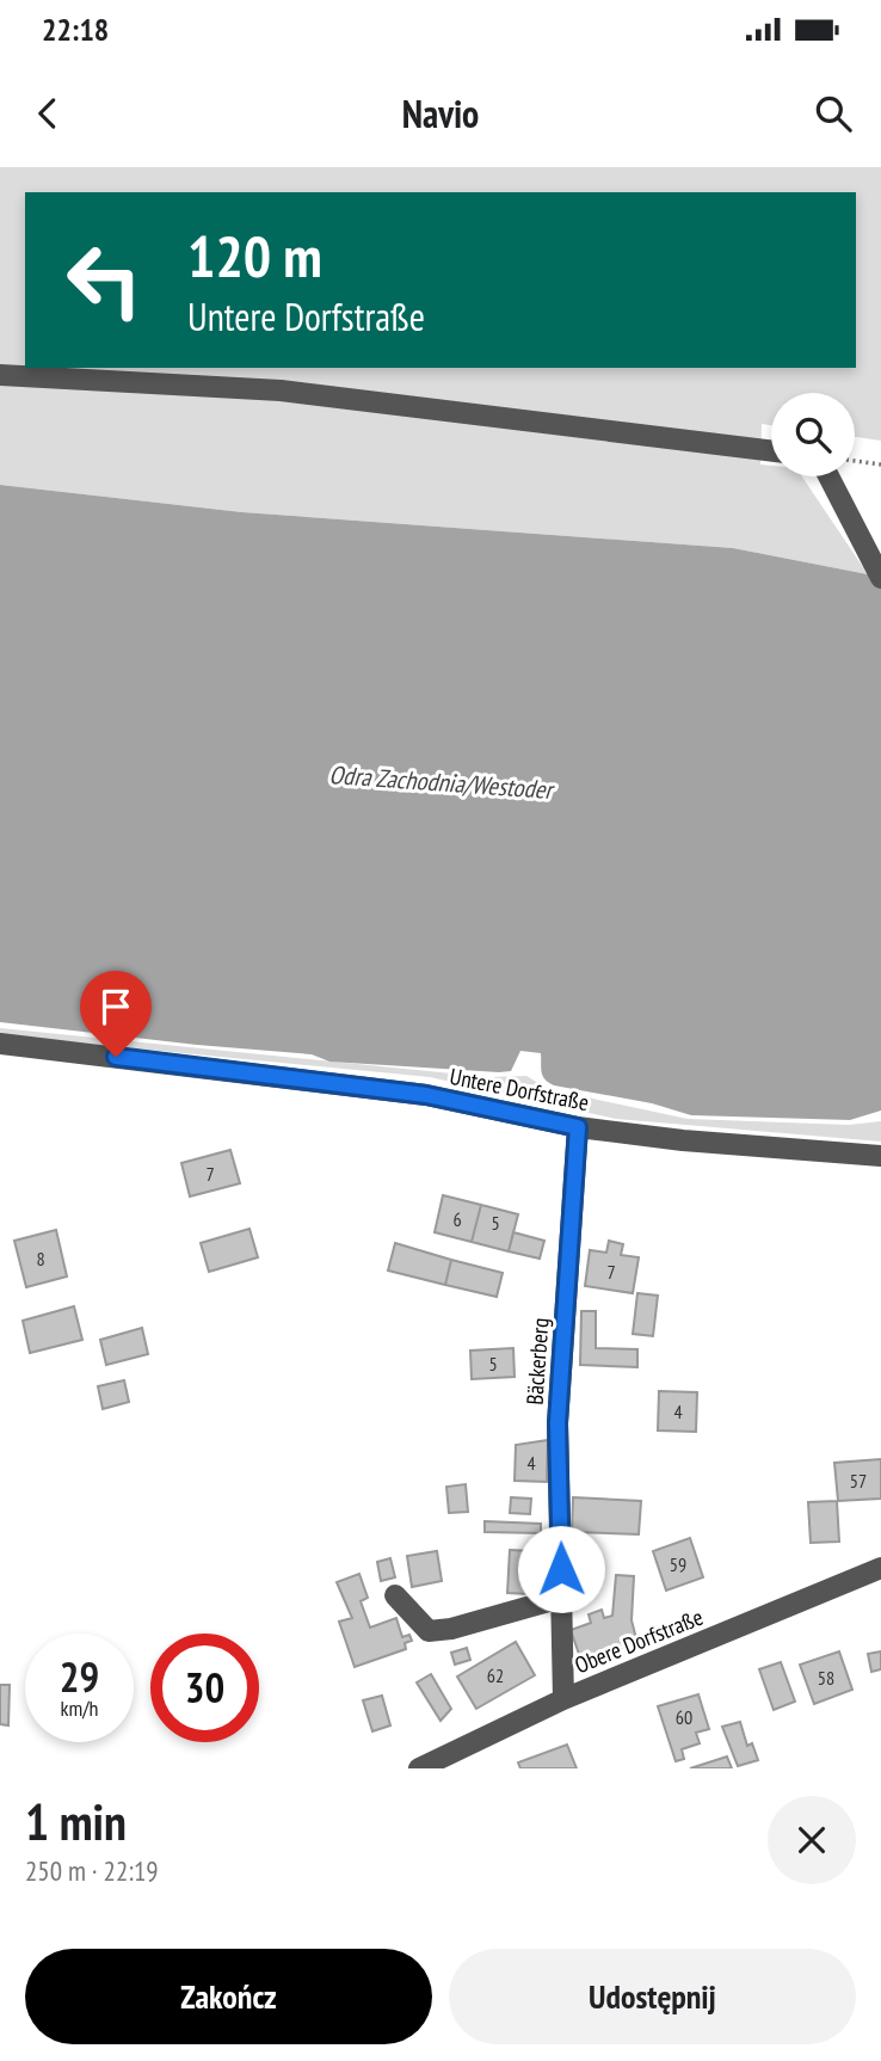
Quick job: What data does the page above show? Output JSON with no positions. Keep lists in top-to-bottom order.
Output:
{
  "streets": {
    "street": ["Untere Dorfstraße", "Bäckerberg", "Obere Dorfstraße"]
  },
  "crossings": [
    ["Untere Dorfstraße", "Bäckerberg"],
    ["Bäckerberg", "Obere Dorfstraße"]
  ],
  "water": ["Odra Zachodnia/Westoder"],
  "house_numbers": [
    "7",
    "6",
    "5",
    "8",
    "7",
    "5",
    "4",
    "4",
    "57",
    "59",
    "62",
    "58",
    "60"
  ],
  "page": {
    "status": "22:18",
    "header": "Navio",
    "turn": ["120 m", "Untere Dorfstraße"],
    "speed": "29 km/h",
    "limit": "30",
    "heading": ["1 min", "250 m · 22:19"],
    "buttons": ["Zakończ", "Udostępnij"]
  }
}
